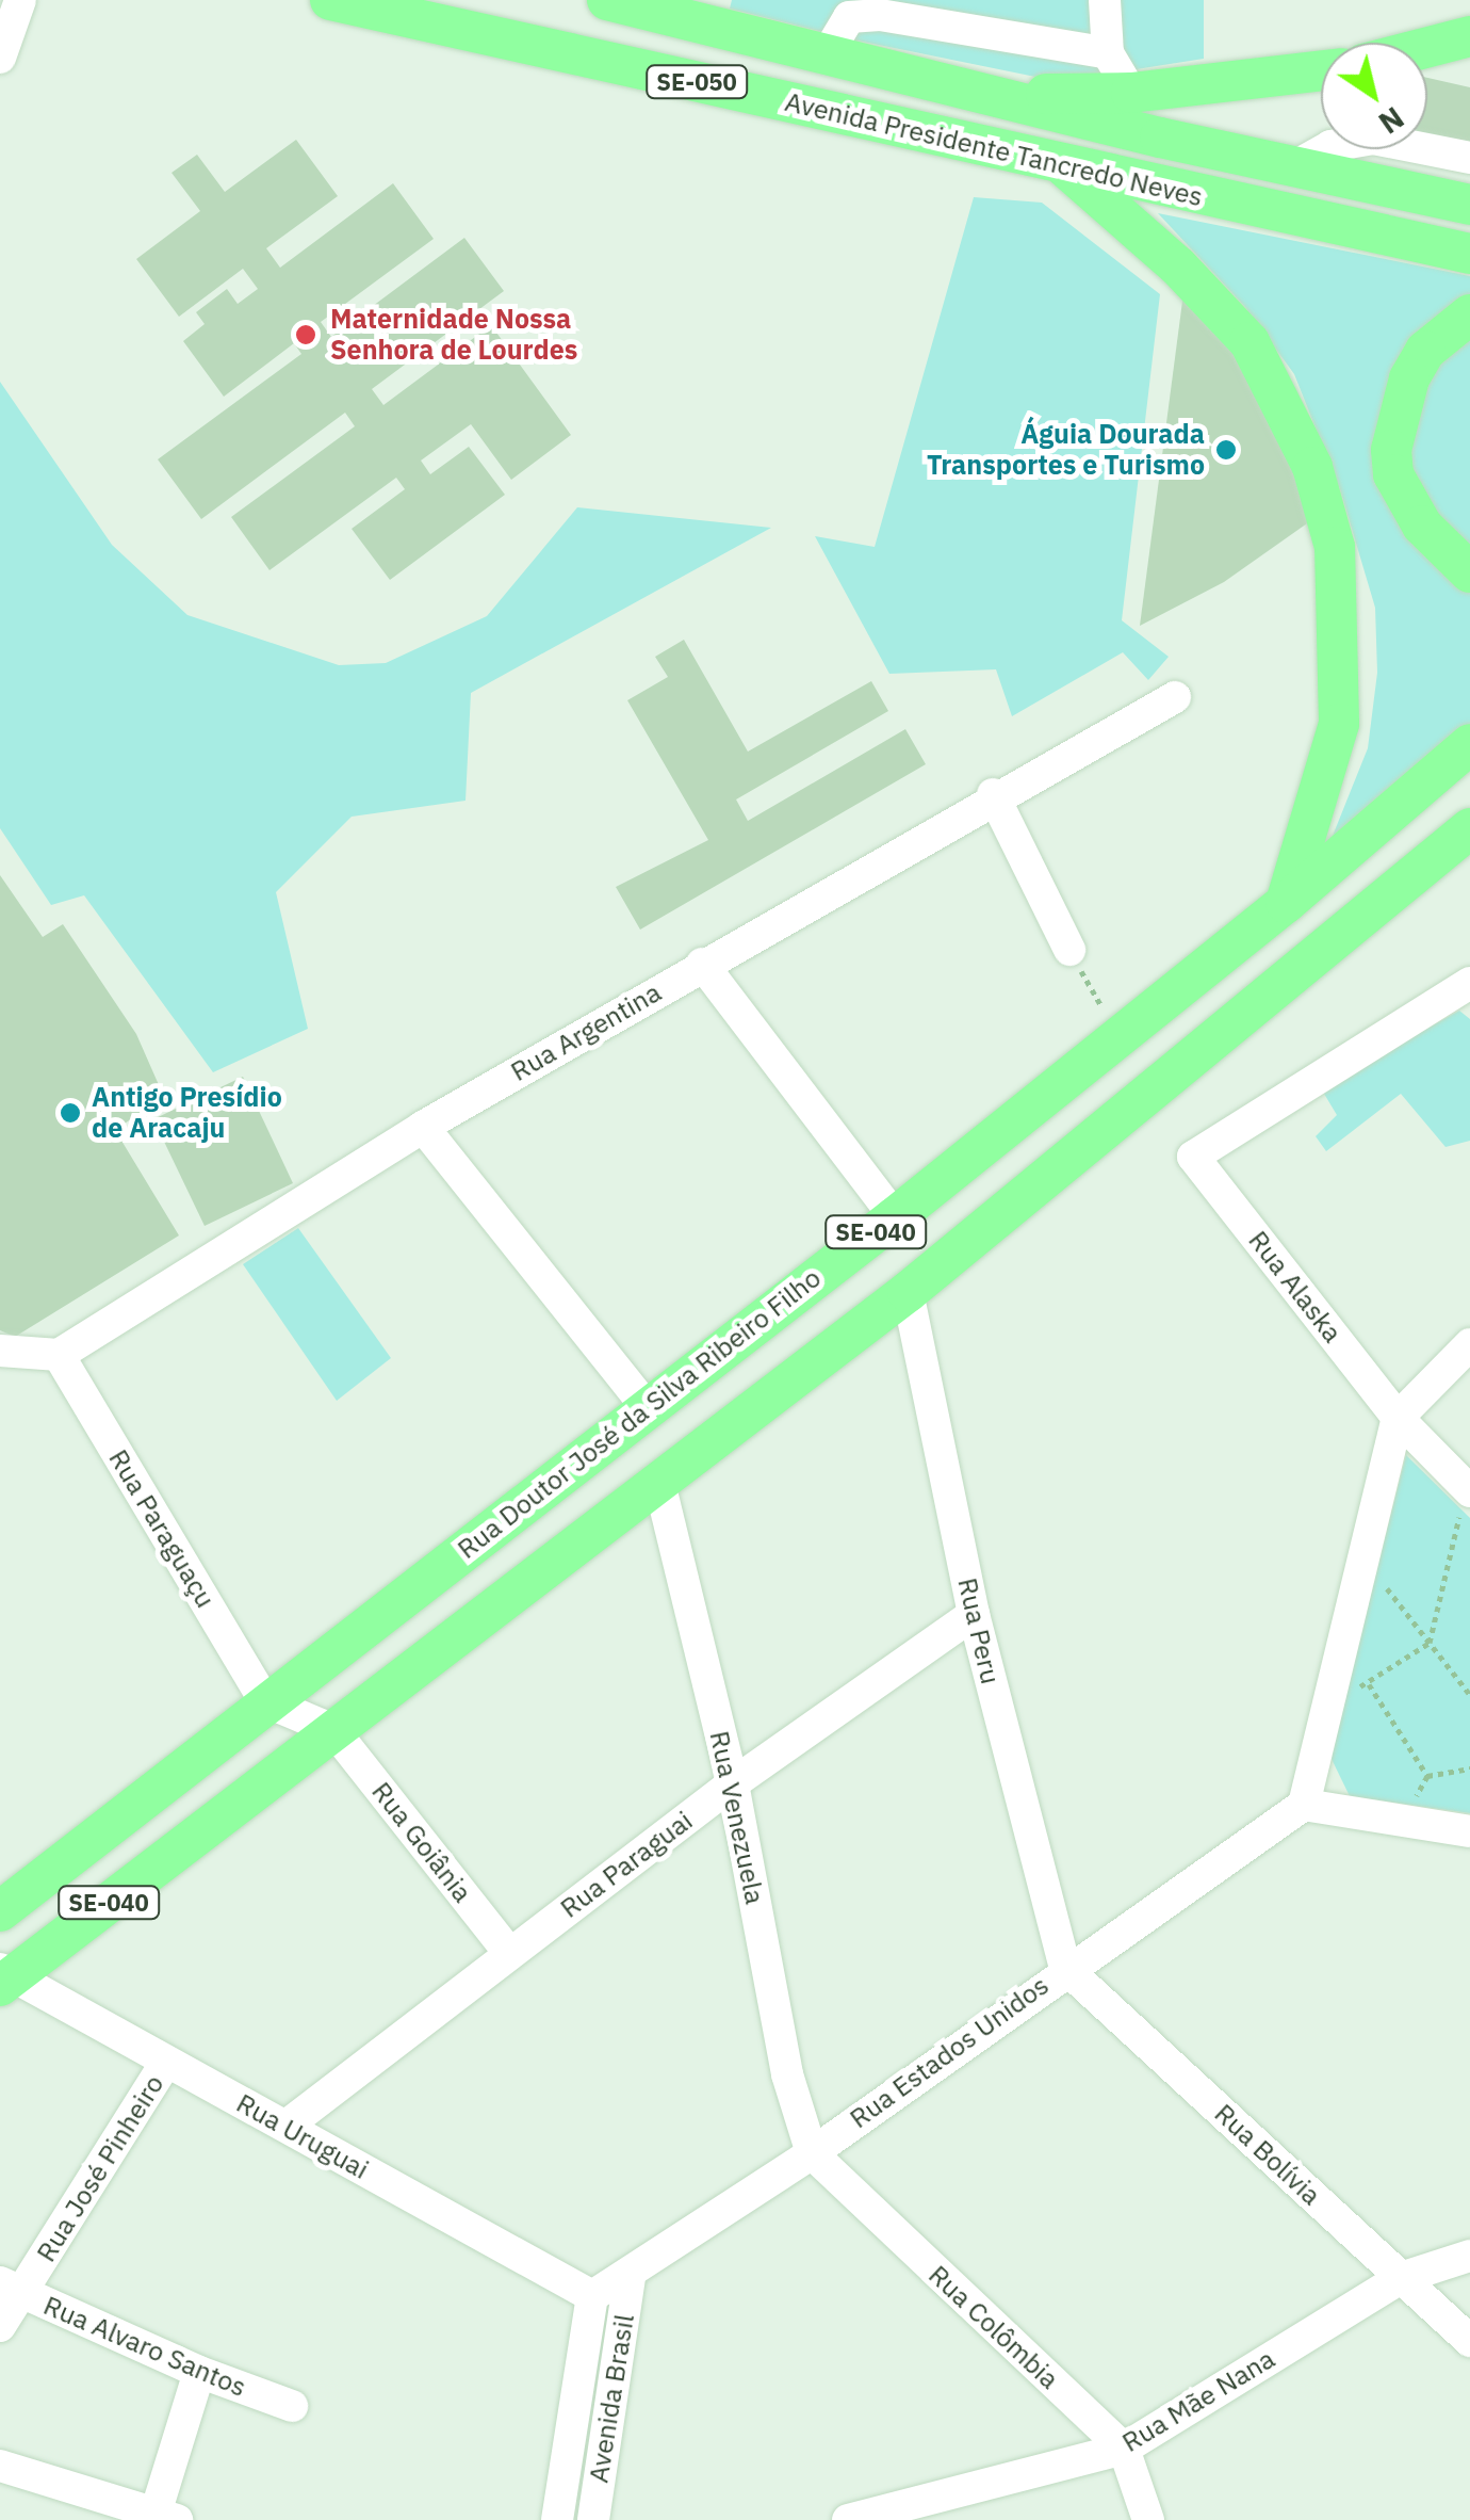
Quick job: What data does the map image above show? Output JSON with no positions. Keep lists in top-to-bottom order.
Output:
{
  "streets": {
    "main road": [
      "SE-050",
      "Avenida Presidente Tancredo Neves",
      "SE-040",
      "Rua Doutor José da Silva Ribeiro Filho"
    ],
    "street": [
      "Rua Argentina",
      "Rua Alaska",
      "Rua Paraguaçu",
      "Rua Peru",
      "Rua Venezuela",
      "Rua Goiânia",
      "Rua Paraguai",
      "Rua Estados Unidos",
      "Rua Uruguai",
      "Rua Bolívia",
      "Rua José Pinheiro",
      "Rua Colômbia",
      "Rua Alvaro Santos",
      "Avenida Brasil",
      "Rua Mãe Nana"
    ]
  },
  "crossings": [
    ["Rua Argentina", "Rua Paraguaçu"],
    ["SE-040", "Rua Peru"],
    ["SE-040", "Rua Venezuela"],
    ["SE-040", "Rua Goiânia"],
    ["SE-040", "Rua Uruguai"],
    ["Rua Doutor José da Silva Ribeiro Filho", "Rua Paraguaçu"],
    ["Rua Peru", "Rua Paraguai"],
    ["Rua Peru", "Rua Estados Unidos"],
    ["Rua Peru", "Rua Bolívia"],
    ["Rua Venezuela", "Rua Paraguai"],
    ["Rua Venezuela", "Rua Estados Unidos"],
    ["Rua Venezuela", "Rua Colômbia"],
    ["Rua Goiânia", "Rua Paraguai"],
    ["Rua Paraguai", "Rua Uruguai"],
    ["Rua Estados Unidos", "Rua Uruguai"],
    ["Rua Estados Unidos", "Rua Bolívia"],
    ["Rua Estados Unidos", "Rua Colômbia"],
    ["Rua Estados Unidos", "Avenida Brasil"],
    ["Rua Uruguai", "Rua José Pinheiro"],
    ["Rua Uruguai", "Avenida Brasil"],
    ["Rua Bolívia", "Rua Mãe Nana"],
    ["Rua José Pinheiro", "Rua Alvaro Santos"],
    ["Rua Colômbia", "Rua Mãe Nana"]
  ],
  "places": ["Maternidade Nossa Senhora de Lourdes", "Águia Dourada Transportes e Turismo", "Antigo Presídio de Aracaju"],
  "north": "bottom right"
}
